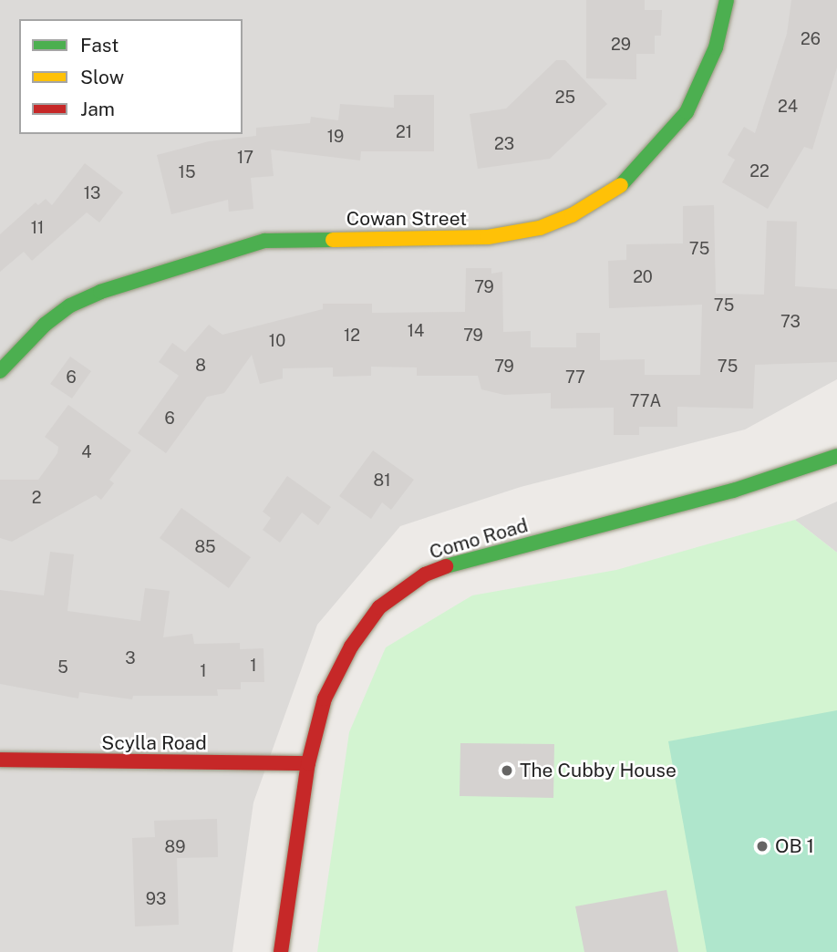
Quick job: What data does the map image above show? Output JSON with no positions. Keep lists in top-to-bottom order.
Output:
{
  "streets": {
    "street": ["Cowan Street", "Como Road", "Scylla Road"]
  },
  "crossings": [
    ["Como Road", "Scylla Road"]
  ],
  "places": ["The Cubby House", "OB 1"],
  "house_numbers": [
    "26",
    "29",
    "25",
    "24",
    "21",
    "19",
    "23",
    "17",
    "22",
    "15",
    "13",
    "11",
    "75",
    "20",
    "79",
    "75",
    "73",
    "14",
    "12",
    "79",
    "10",
    "8",
    "79",
    "75",
    "6",
    "77",
    "77A",
    "6",
    "4",
    "81",
    "2",
    "85",
    "3",
    "1",
    "5",
    "1",
    "89",
    "93"
  ],
  "legend": ["Fast", "Slow", "Jam"]
}
